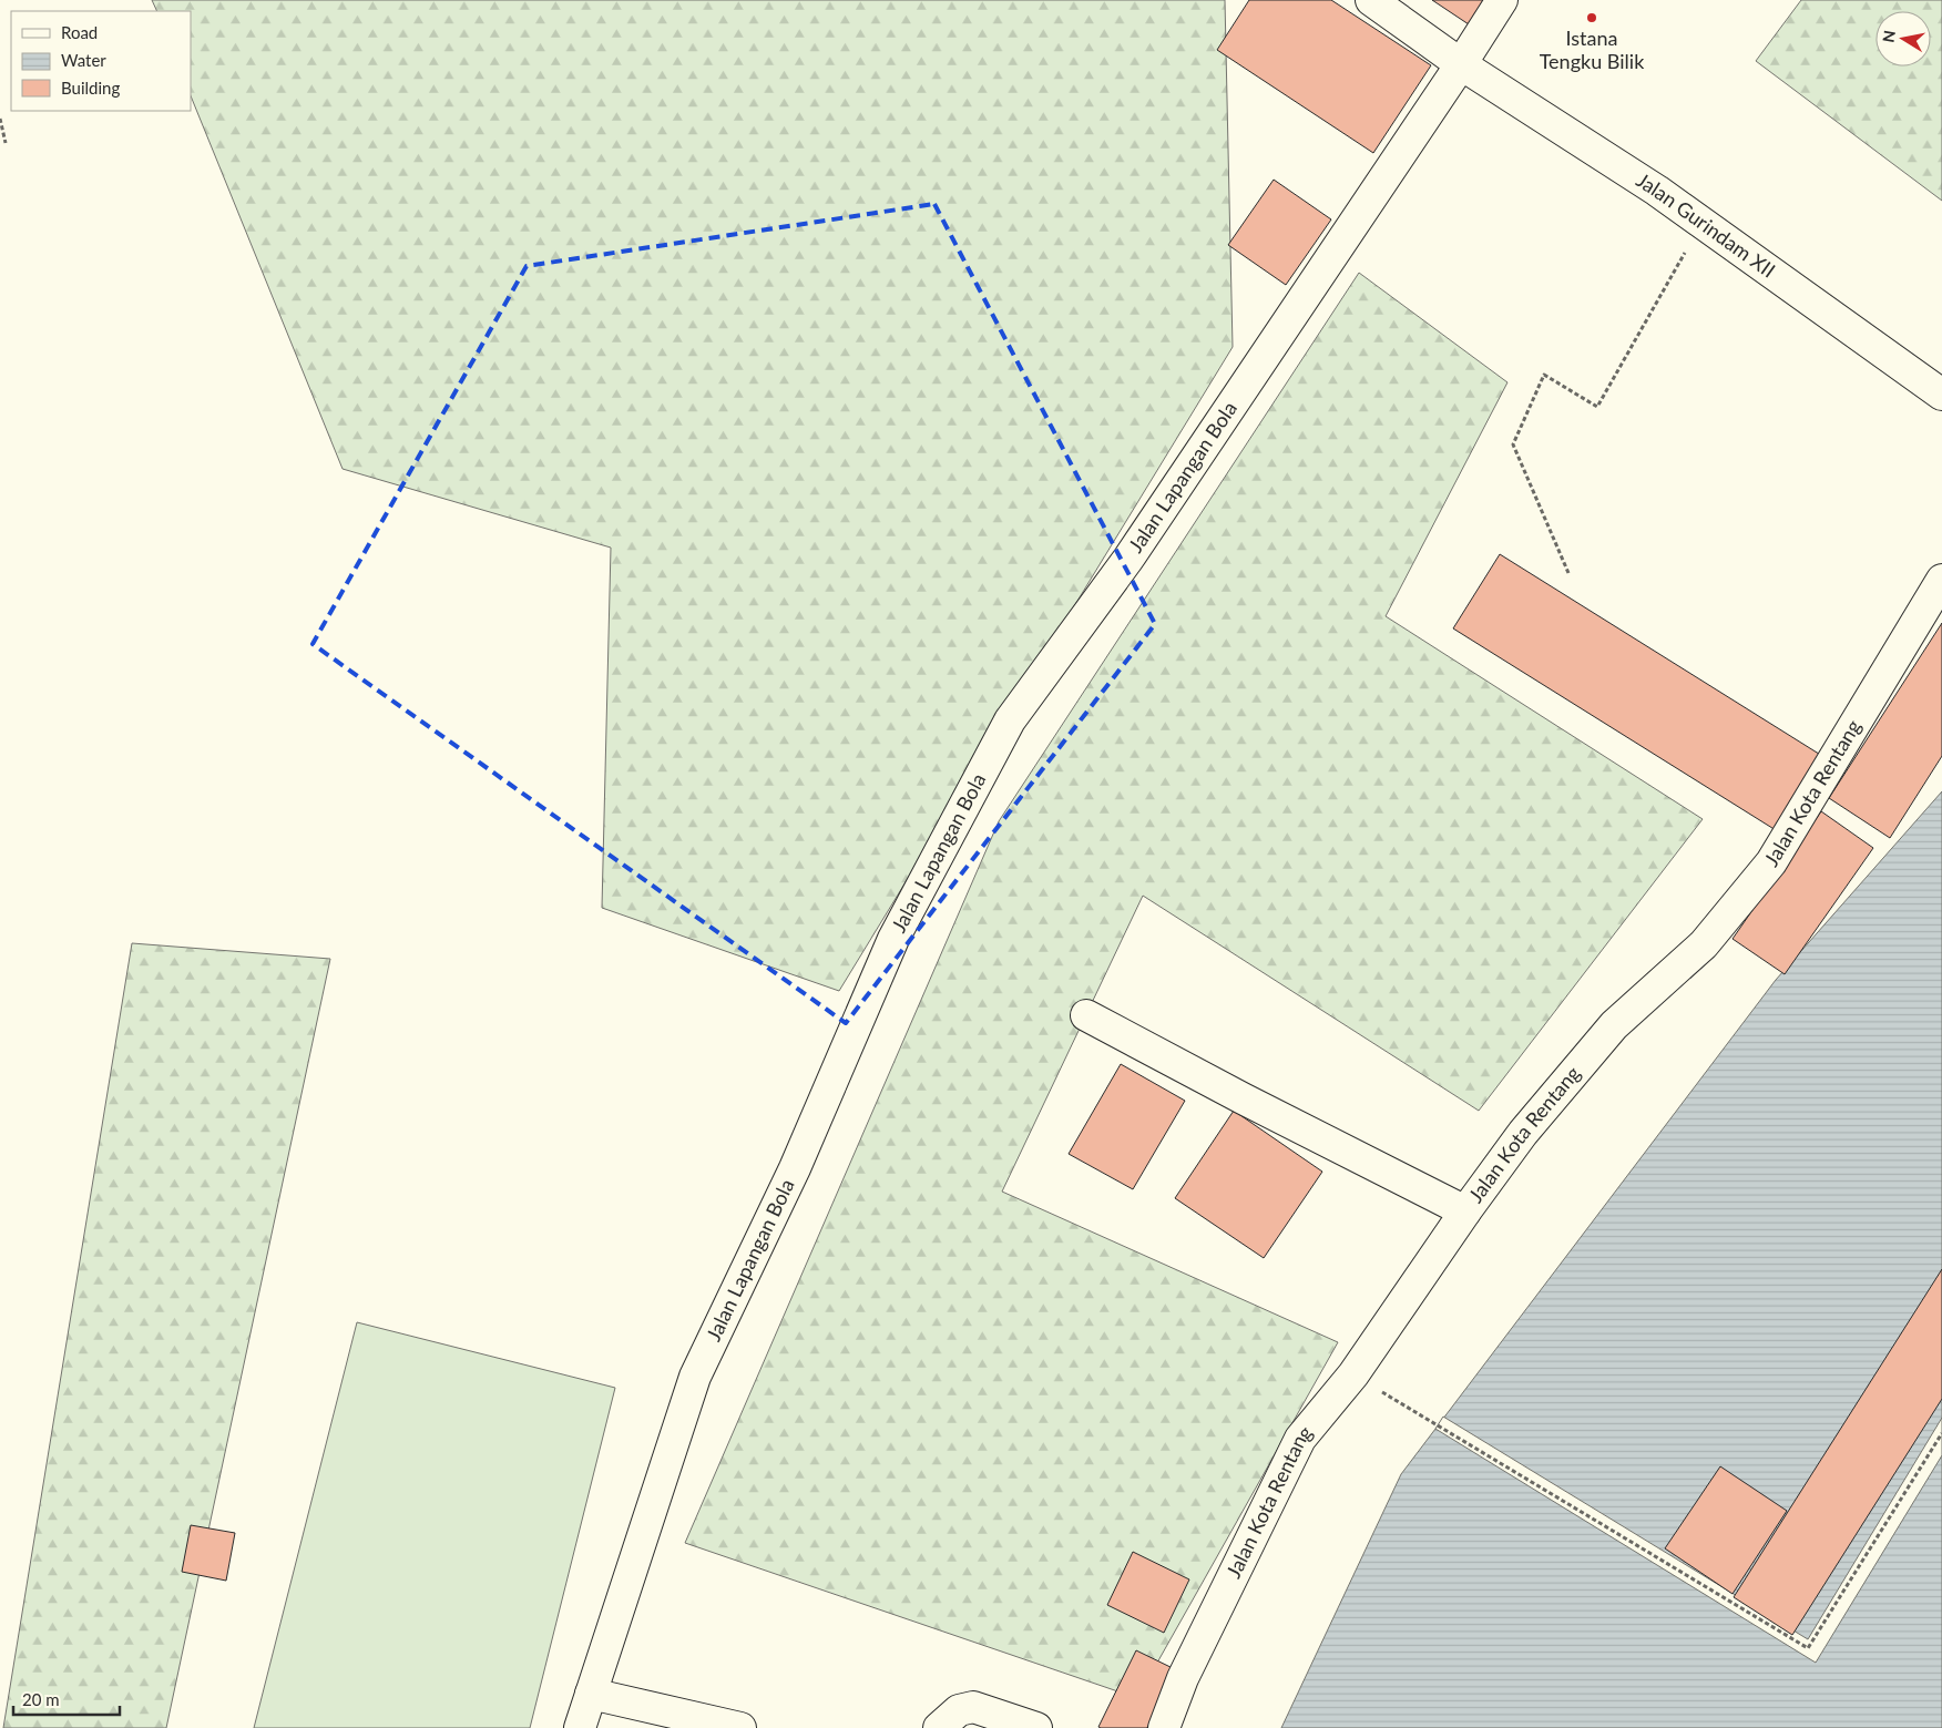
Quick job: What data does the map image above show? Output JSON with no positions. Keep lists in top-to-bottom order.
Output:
{
  "streets": {
    "street": ["Jalan Gurindam XII", "Jalan Lapangan Bola", "Jalan Kota Rentang"]
  },
  "crossings": [
    ["Jalan Gurindam XII", "Jalan Lapangan Bola"]
  ],
  "places": ["Istana Tengku Bilik"],
  "legend": ["Road", "Water", "Building"],
  "scale_bar": "20 m",
  "north": "left"
}
